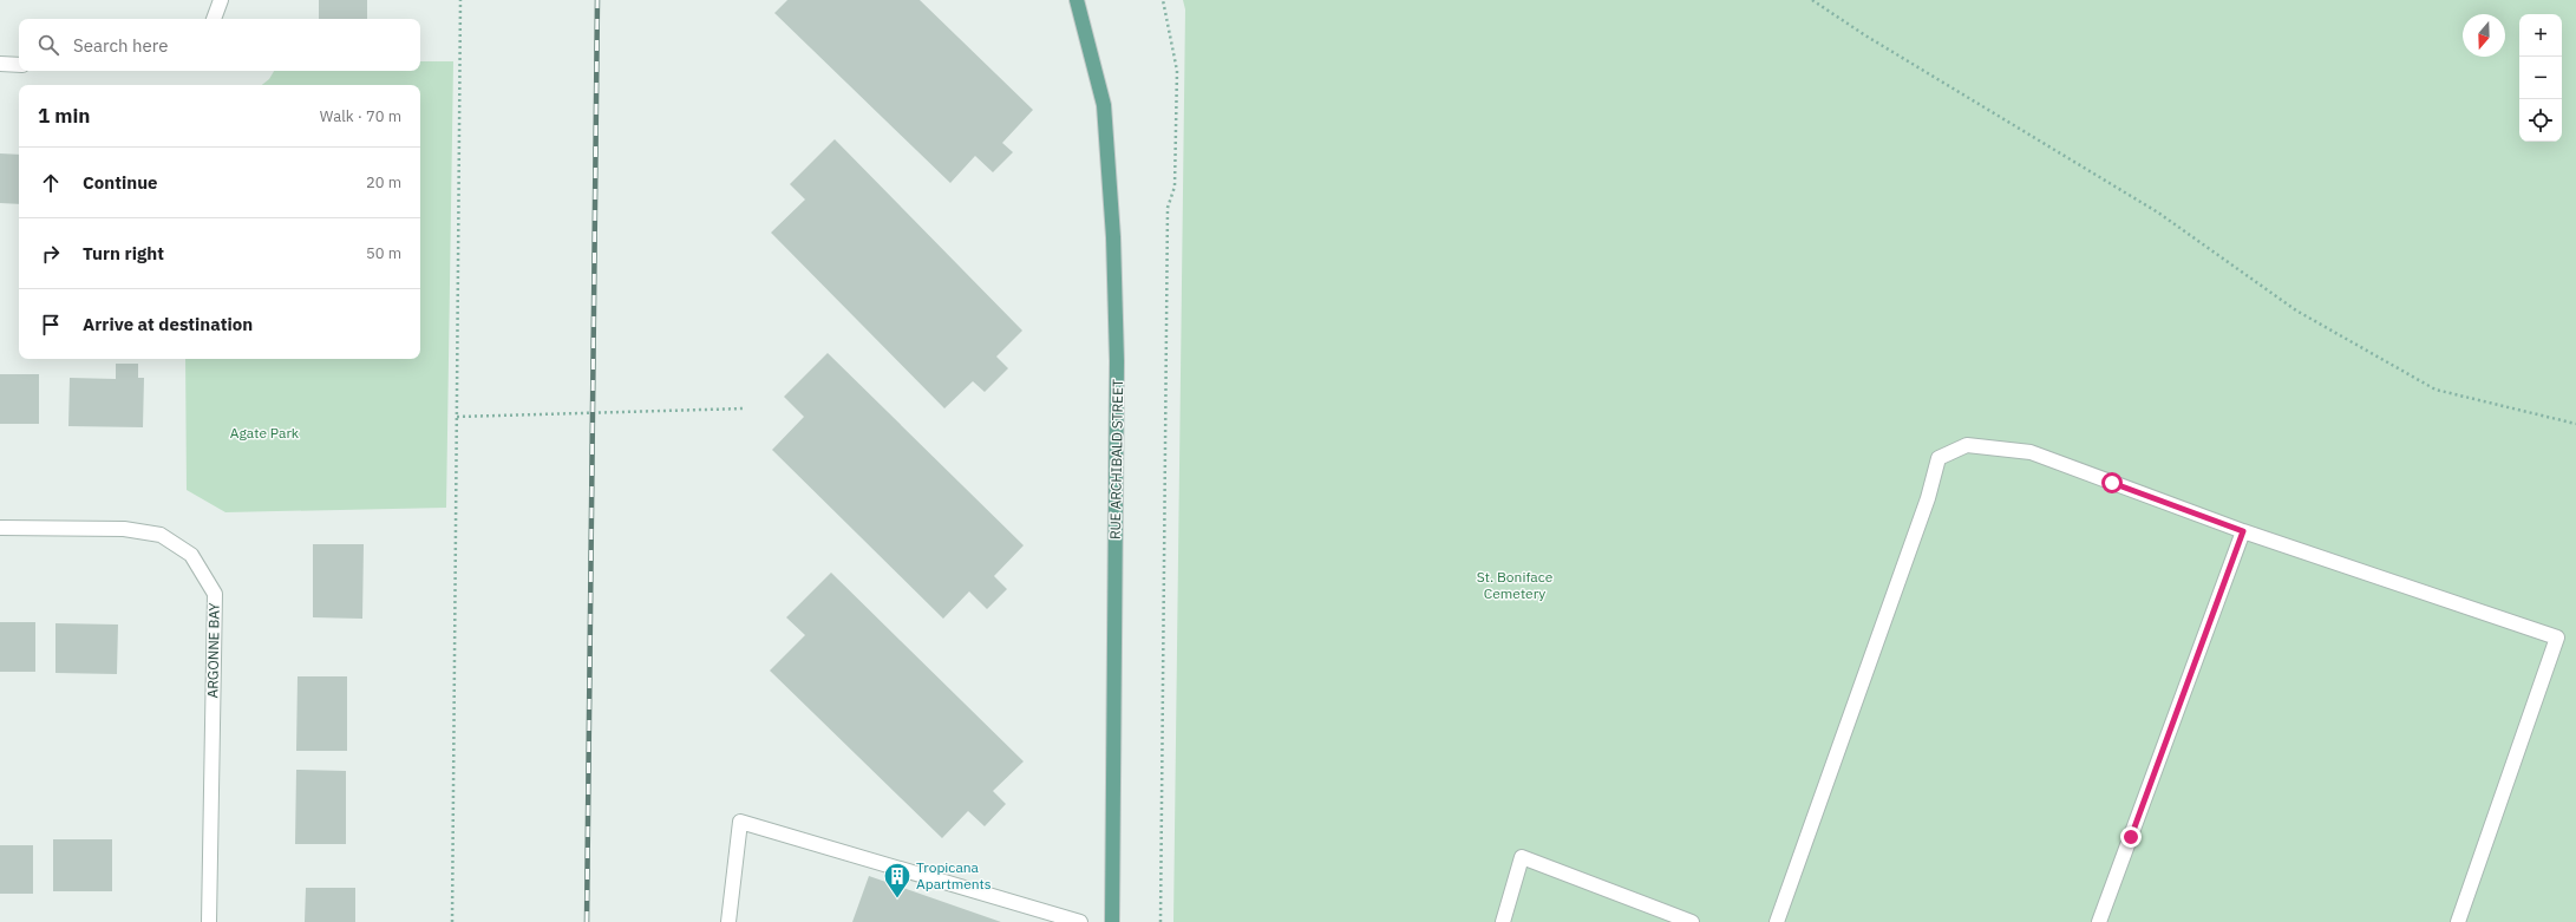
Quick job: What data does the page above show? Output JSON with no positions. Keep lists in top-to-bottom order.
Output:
{
  "streets": {
    "main road": ["RUE ARCHIBALD STREET"],
    "street": ["ARGONNE BAY"]
  },
  "parks": ["Agate Park", "St. Boniface Cemetery"],
  "places": {
    "building": ["Tropicana Apartments"]
  },
  "north": "bottom",
  "page": {
    "map_buttons": ["+", "−"],
    "search": "Search here",
    "heading": ["1 min", "Walk · 70 m"],
    "list": [
      ["Continue", "20 m"],
      ["Turn right", "50 m"],
      "Arrive at destination"
    ]
  }
}
